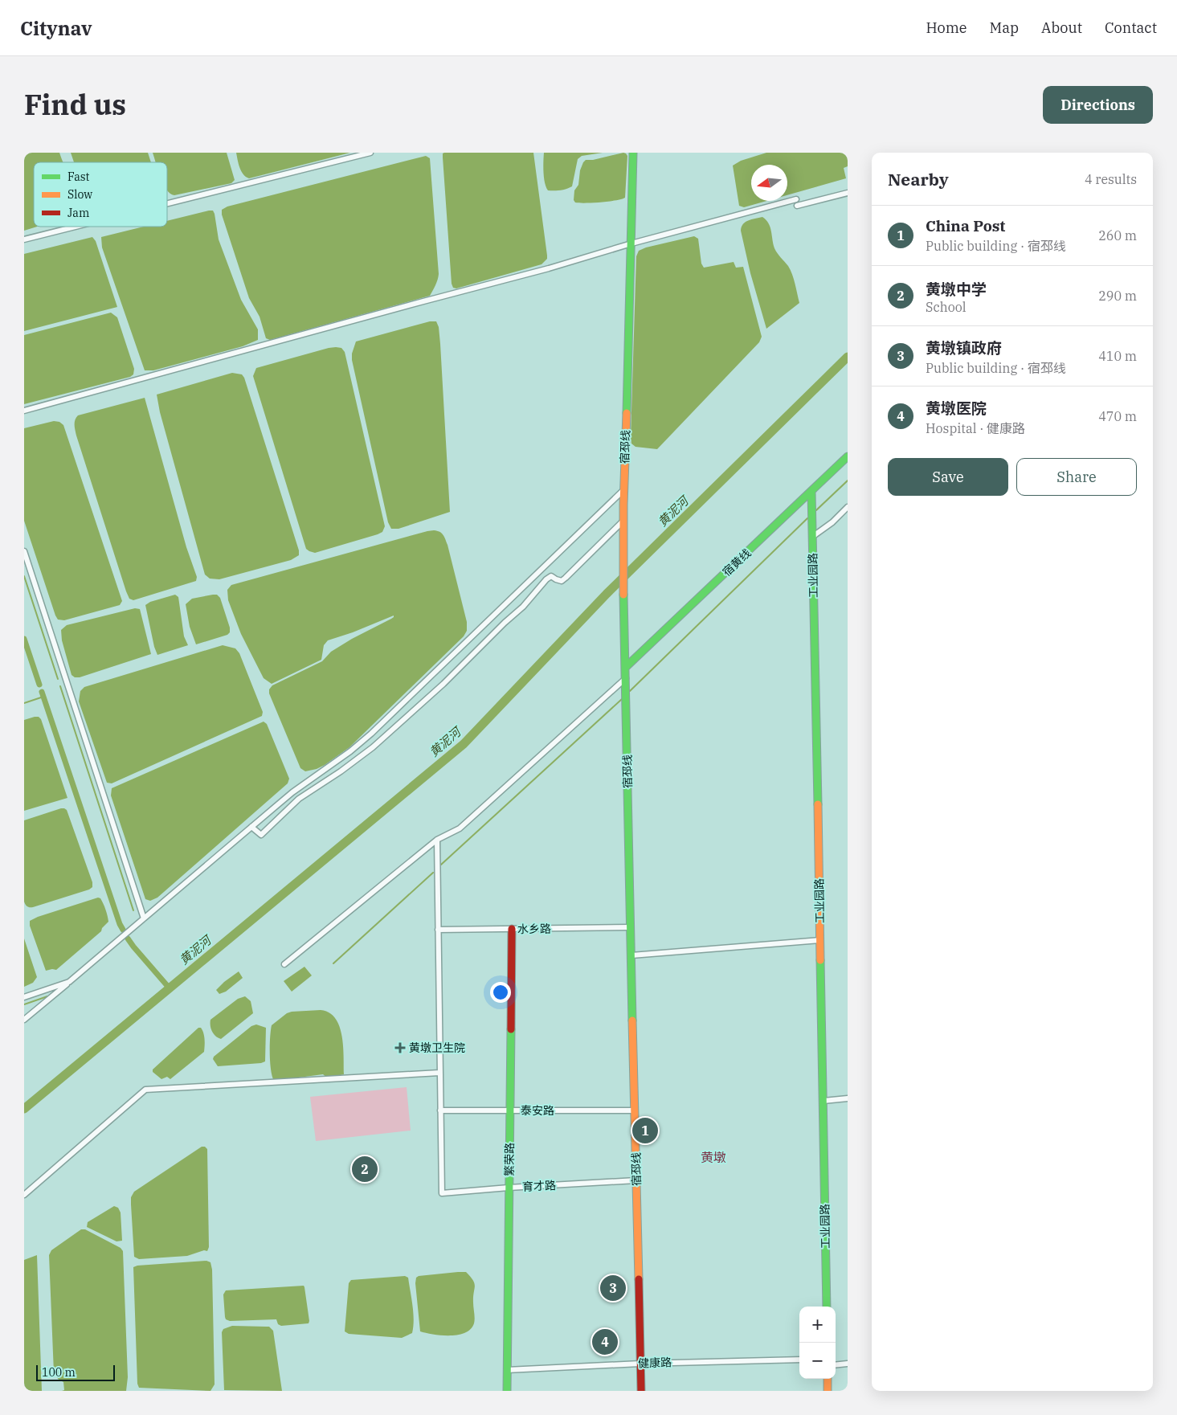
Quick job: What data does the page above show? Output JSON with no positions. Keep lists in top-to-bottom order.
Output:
{
  "streets": {
    "street": [
      "宿邳线",
      "宿黄线",
      "工业园路",
      "水乡路",
      "泰安路",
      "繁荣路",
      "育才路",
      "健康路"
    ]
  },
  "crossings": [
    ["宿邳线", "宿黄线"],
    ["宿邳线", "水乡路"],
    ["宿邳线", "泰安路"],
    ["宿邳线", "育才路"],
    ["宿邳线", "健康路"],
    ["宿黄线", "工业园路"],
    ["水乡路", "繁荣路"],
    ["泰安路", "繁荣路"],
    ["泰安路", "育才路"],
    ["繁荣路", "育才路"],
    ["繁荣路", "健康路"]
  ],
  "districts": ["黄墩"],
  "water": ["黄泥河"],
  "places": {
    "health": ["黄墩卫生院"]
  },
  "legend": ["Fast", "Slow", "Jam"],
  "scale_bar": "100 m",
  "north": "left",
  "page": {
    "header": "Citynav",
    "nav": [
      "Home",
      "Map",
      "About",
      "Contact"
    ],
    "title": "Find us",
    "buttons": [
      "Directions",
      ["Save", "Share"]
    ],
    "heading": ["Nearby", "4 results"],
    "list": [
      {
        "mark": "1",
        "name": "China Post",
        "note": "Public building · 宿邳线",
        "value": "260 m"
      },
      {
        "mark": "2",
        "name": "黄墩中学",
        "note": "School",
        "value": "290 m"
      },
      {
        "mark": "3",
        "name": "黄墩镇政府",
        "note": "Public building · 宿邳线",
        "value": "410 m"
      },
      {
        "mark": "4",
        "name": "黄墩医院",
        "note": "Hospital · 健康路",
        "value": "470 m"
      }
    ],
    "pins": [
      "1",
      "2",
      "3",
      "4"
    ],
    "map_buttons": ["+", "−"],
    "scale": "100 m"
  }
}
